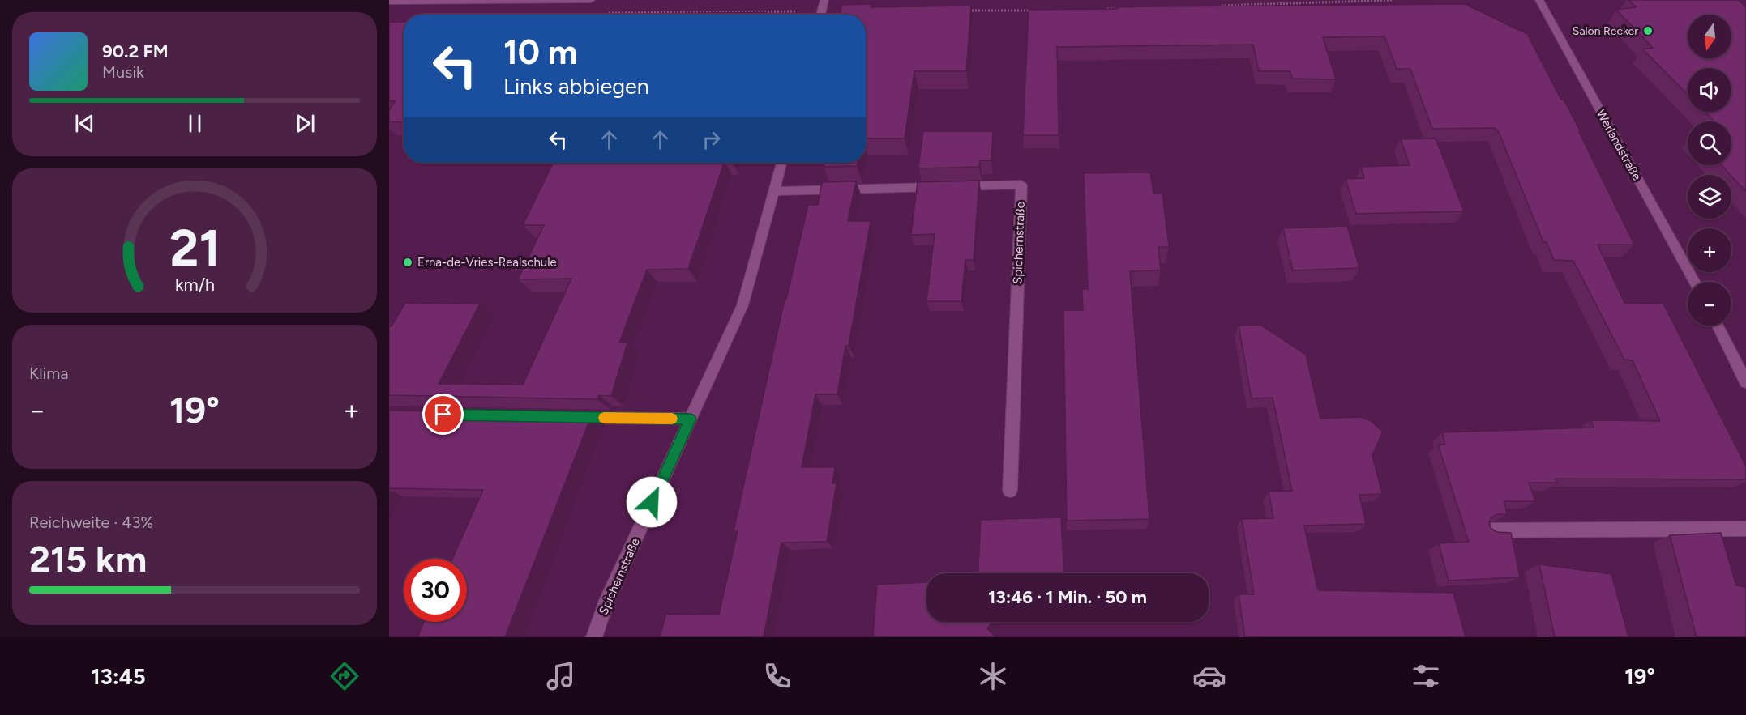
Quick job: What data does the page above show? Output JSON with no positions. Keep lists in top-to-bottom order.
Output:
{
  "streets": {
    "street": ["Werlandstraße", "Spichernstraße"]
  },
  "places": ["Salon Recker", "Erna-de-Vries-Realschule"],
  "north": "bottom",
  "page": {
    "map_buttons": ["+", "−"],
    "turn": ["10 m", "Links abbiegen"],
    "song": ["90.2 FM", "Musik"],
    "tile": [
      "Klima",
      ["Reichweite · 43%", "215 km"]
    ],
    "heat": ["−", "19°", "+"],
    "limit": "30",
    "trip": "13:46 · 1 Min. · 50 m",
    "tabs": ["13:45", "19°"],
    "gauge": ["21", "km/h"]
  }
}
